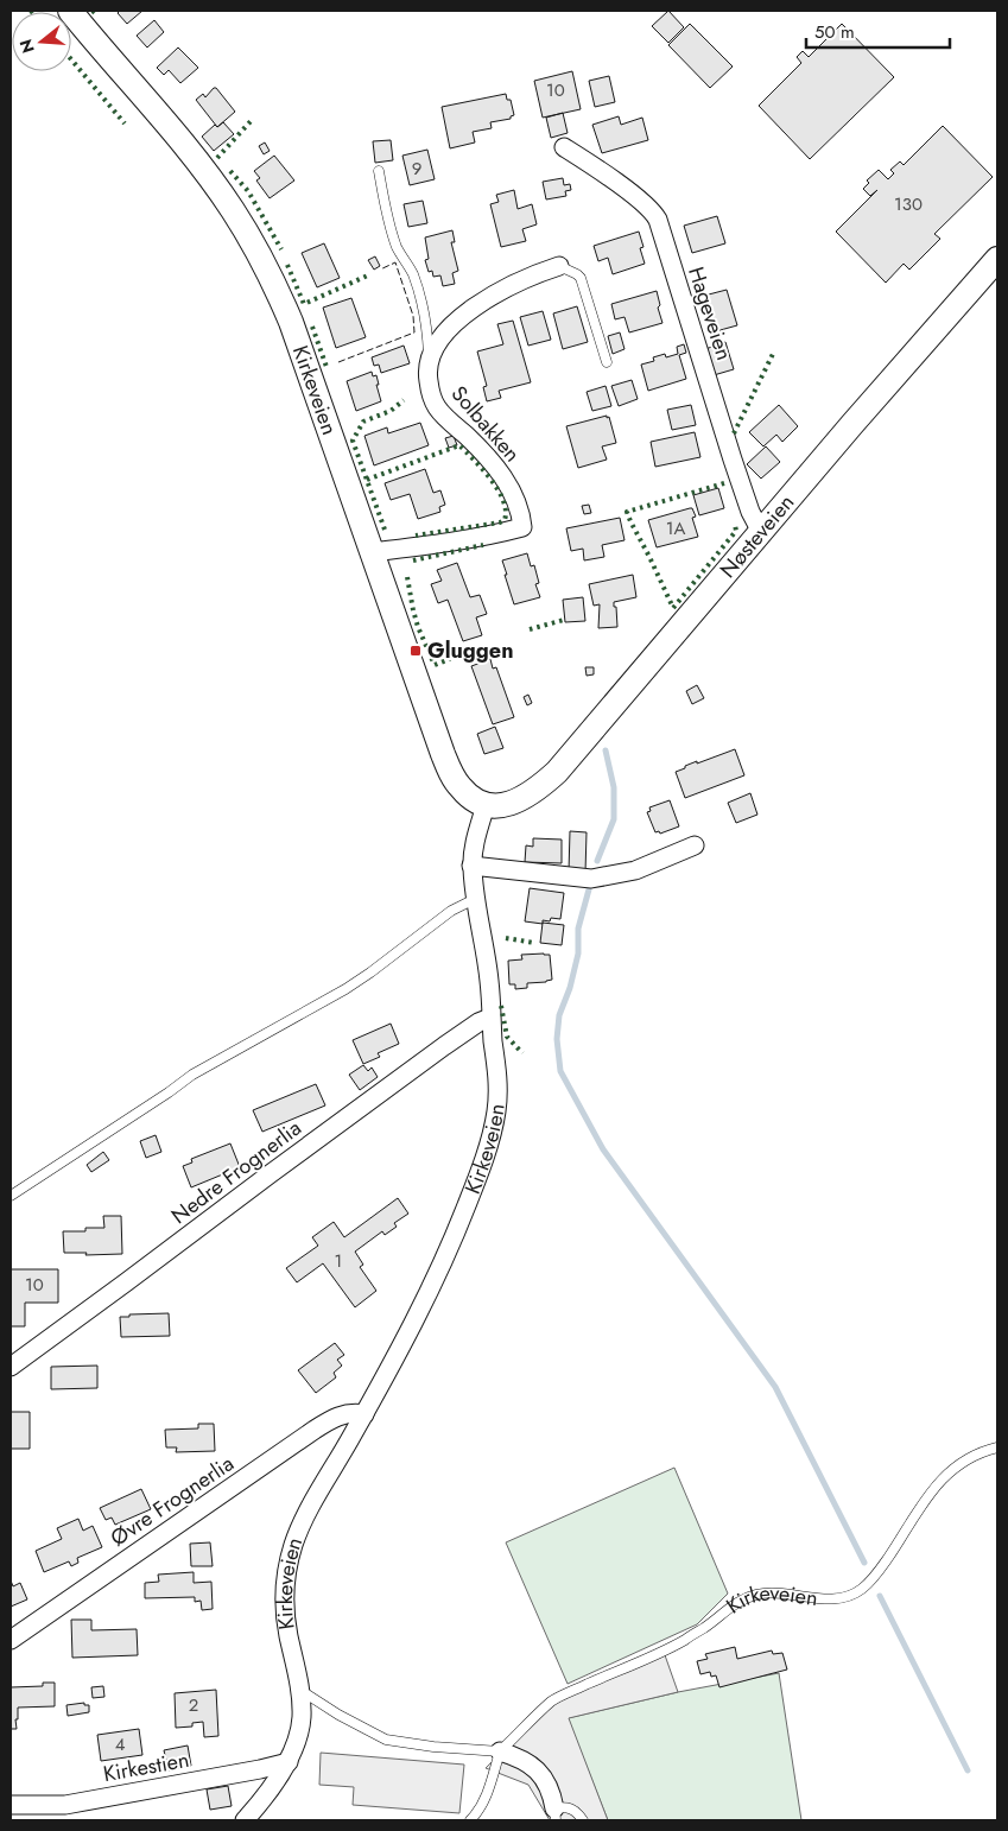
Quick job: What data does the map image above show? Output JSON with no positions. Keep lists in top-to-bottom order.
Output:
{
  "streets": {
    "main road": ["Kirkeveien", "Nøsteveien"],
    "street": [
      "Hageveien",
      "Solbakken",
      "Nedre Frognerlia",
      "Øvre Frognerlia",
      "Kirkestien"
    ]
  },
  "crossings": [
    ["Hageveien", "Nøsteveien"],
    ["Kirkeveien", "Solbakken"],
    ["Kirkeveien", "Nøsteveien"],
    ["Kirkeveien", "Nedre Frognerlia"],
    ["Kirkeveien", "Øvre Frognerlia"],
    ["Kirkeveien", "Kirkestien"]
  ],
  "places": {
    "transit": ["Gluggen"]
  },
  "house_numbers": [
    "10",
    "9",
    "130",
    "1A",
    "1",
    "10",
    "2",
    "4"
  ],
  "scale_bar": "50 m",
  "north": "left"
}
